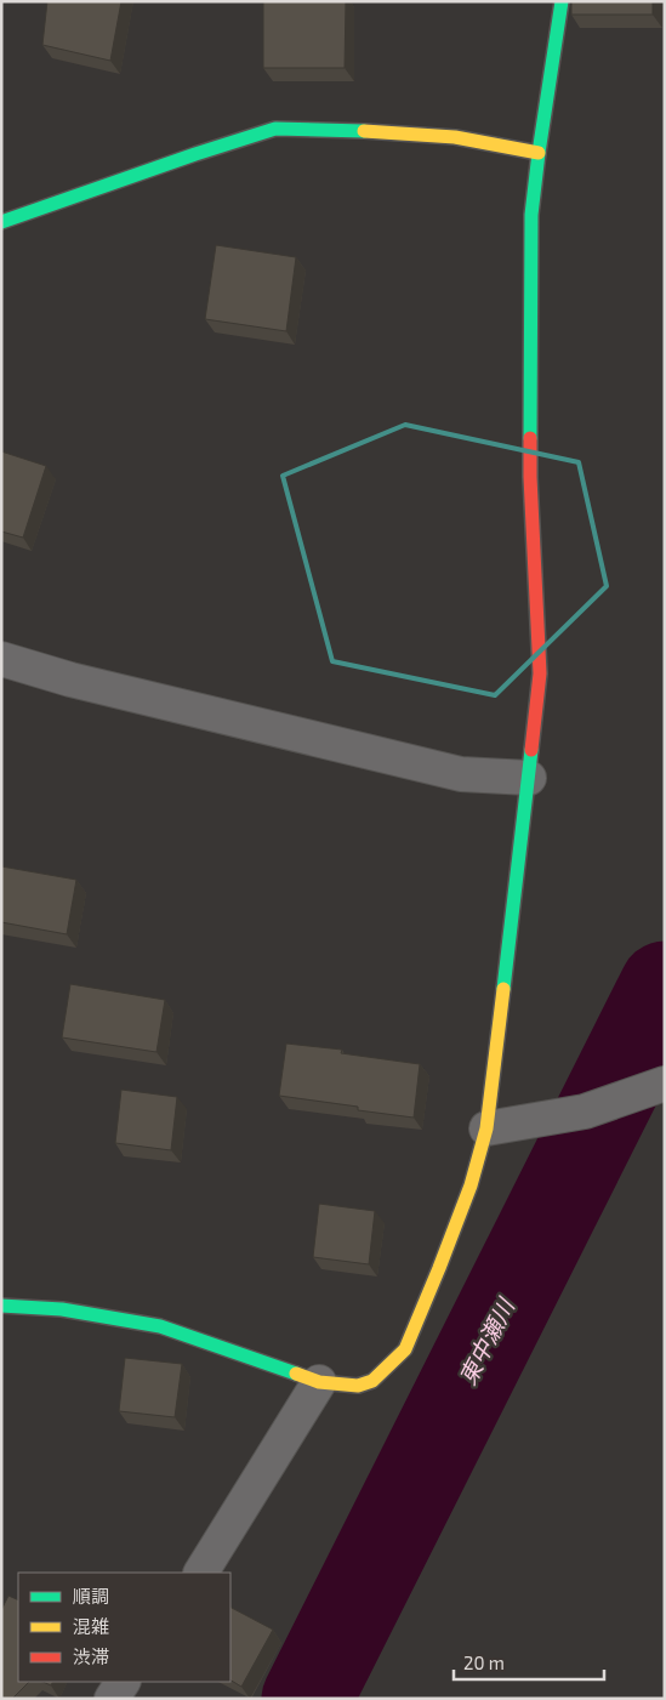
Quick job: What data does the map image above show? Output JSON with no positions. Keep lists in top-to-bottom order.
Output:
{
  "water": ["東中瀬川"],
  "legend": ["順調", "混雑", "渋滞"],
  "scale_bar": "20 m"
}
